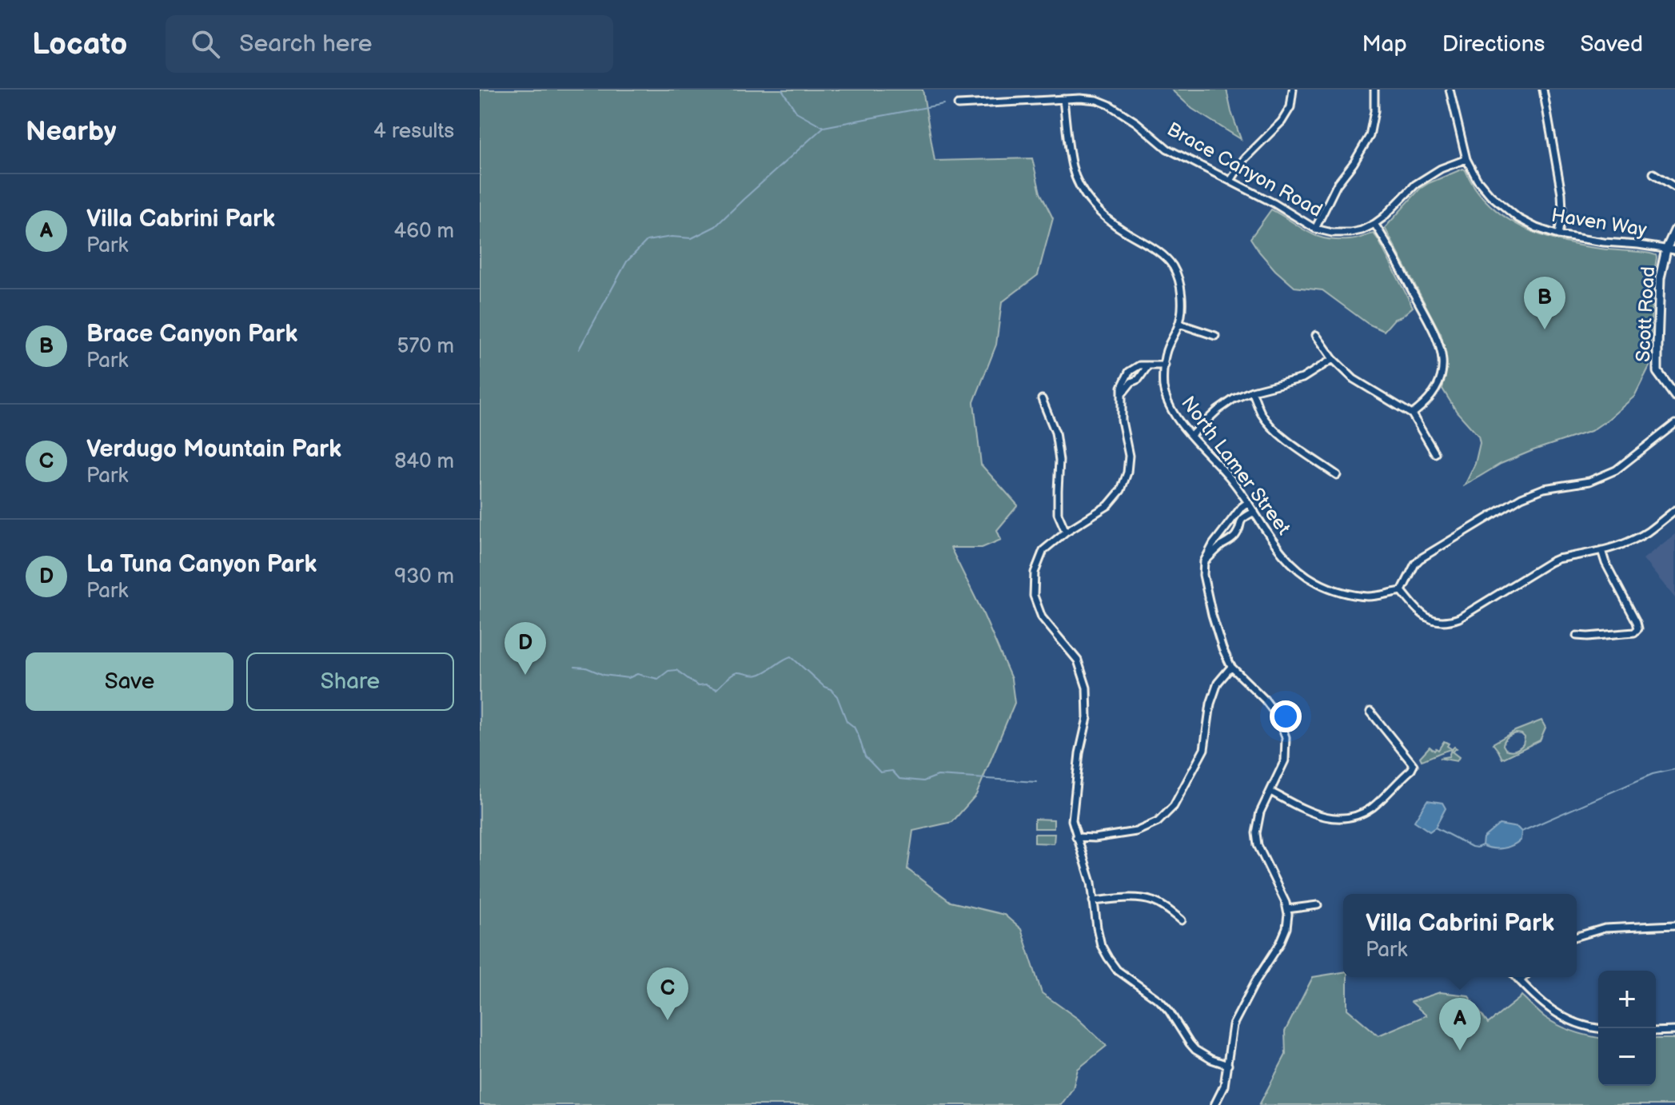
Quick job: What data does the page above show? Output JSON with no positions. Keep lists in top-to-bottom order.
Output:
{
  "streets": {
    "street": [
      "Brace Canyon Road",
      "Haven Way",
      "Scott Road",
      "North Lamer Street"
    ]
  },
  "crossings": [
    ["Brace Canyon Road", "Haven Way"],
    ["Brace Canyon Road", "North Lamer Street"],
    ["Haven Way", "Scott Road"]
  ],
  "page": {
    "header": "Locato",
    "search": "Search here",
    "nav": ["Map", "Directions", "Saved"],
    "heading": ["Nearby", "4 results"],
    "list": [
      {
        "mark": "A",
        "name": "Villa Cabrini Park",
        "note": "Park",
        "value": "460 m"
      },
      {
        "mark": "B",
        "name": "Brace Canyon Park",
        "note": "Park",
        "value": "570 m"
      },
      {
        "mark": "C",
        "name": "Verdugo Mountain Park",
        "note": "Park",
        "value": "840 m"
      },
      {
        "mark": "D",
        "name": "La Tuna Canyon Park",
        "note": "Park",
        "value": "930 m"
      }
    ],
    "pins": [
      "B",
      "D",
      "C",
      "A"
    ],
    "buttons": ["Save", "Share"],
    "popup": ["Villa Cabrini Park", "Park"],
    "map_buttons": ["+", "−"]
  }
}
